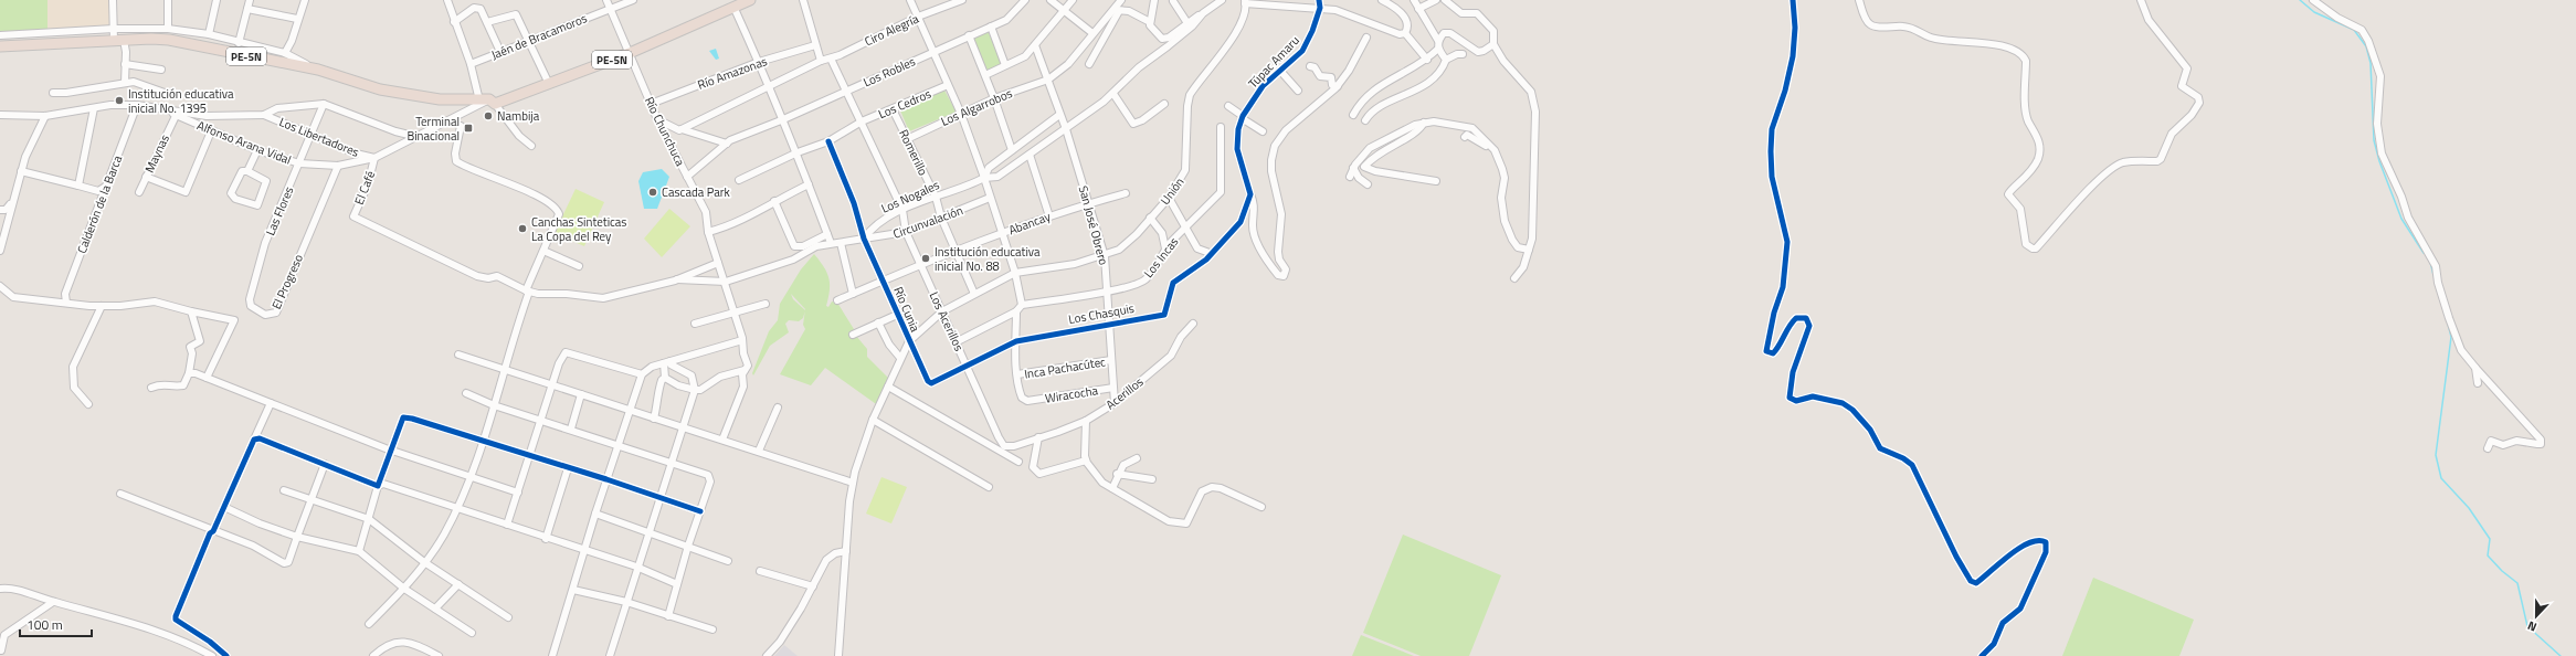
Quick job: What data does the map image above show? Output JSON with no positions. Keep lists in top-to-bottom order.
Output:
{
  "streets": {
    "highway": ["PE-5N"],
    "street": [
      "Ciro Alegría",
      "Jaén de Bracamoros",
      "Túpac Amaru",
      "Los Robles",
      "Río Amazonas",
      "Los Cedros",
      "Los Algarrobos",
      "Río Chunchuca",
      "Los Libertadores",
      "Alfonso Arana Vidal",
      "Romerillo",
      "Maynas",
      "El Café",
      "Unión",
      "Los Nogales",
      "Calderón de la Barca",
      "Las Flores",
      "Circunvalación",
      "Abancay",
      "San José Obrero",
      "Los Incas",
      "El Progreso",
      "Río Cunia",
      "Los Chasquis",
      "Los Acerillos",
      "Inca Pachacútec",
      "Acerillos",
      "Wiracocha"
    ]
  },
  "crossings": [
    ["Ciro Alegría", "Los Acerillos"],
    ["Jaén de Bracamoros", "Río Chunchuca"],
    ["PE-5N", "Río Chunchuca"],
    ["PE-5N", "Alfonso Arana Vidal"],
    ["Los Robles", "Río Chunchuca"],
    ["Los Robles", "Los Acerillos"],
    ["Río Amazonas", "Río Chunchuca"],
    ["Los Cedros", "Romerillo"],
    ["Los Cedros", "Río Cunia"],
    ["Los Cedros", "Los Acerillos"],
    ["Los Algarrobos", "Romerillo"],
    ["Los Algarrobos", "San José Obrero"],
    ["Los Libertadores", "Alfonso Arana Vidal"],
    ["Los Libertadores", "El Café"],
    ["Los Libertadores", "Las Flores"],
    ["Alfonso Arana Vidal", "Maynas"],
    ["Alfonso Arana Vidal", "El Café"],
    ["Alfonso Arana Vidal", "Las Flores"],
    ["Alfonso Arana Vidal", "El Progreso"],
    ["Romerillo", "Unión"],
    ["Romerillo", "Los Nogales"],
    ["Romerillo", "Circunvalación"],
    ["Romerillo", "Abancay"],
    ["Unión", "San José Obrero"],
    ["Unión", "Río Cunia"],
    ["Unión", "Los Acerillos"],
    ["Los Nogales", "Circunvalación"],
    ["Los Nogales", "San José Obrero"],
    ["Los Nogales", "Río Cunia"],
    ["Los Nogales", "Los Acerillos"],
    ["Las Flores", "El Progreso"],
    ["Circunvalación", "Río Cunia"],
    ["Circunvalación", "Los Acerillos"],
    ["Abancay", "San José Obrero"],
    ["Abancay", "Río Cunia"],
    ["Abancay", "Los Acerillos"],
    ["San José Obrero", "Los Incas"],
    ["San José Obrero", "Los Chasquis"],
    ["San José Obrero", "Inca Pachacútec"],
    ["San José Obrero", "Acerillos"],
    ["San José Obrero", "Wiracocha"],
    ["Río Cunia", "Los Chasquis"],
    ["Río Cunia", "Los Acerillos"],
    ["Los Chasquis", "Los Acerillos"],
    ["Los Acerillos", "Acerillos"],
    ["Inca Pachacútec", "Wiracocha"]
  ],
  "places": {
    "other": [
      "Institución educativa inicial No. 1395",
      "Nambija",
      "Cascada Park",
      "Canchas Sinteticas La Copa del Rey",
      "Institución educativa inicial No. 88"
    ],
    "transit": ["Terminal Binacional"]
  },
  "scale_bar": "100 m",
  "north": "bottom"
}
